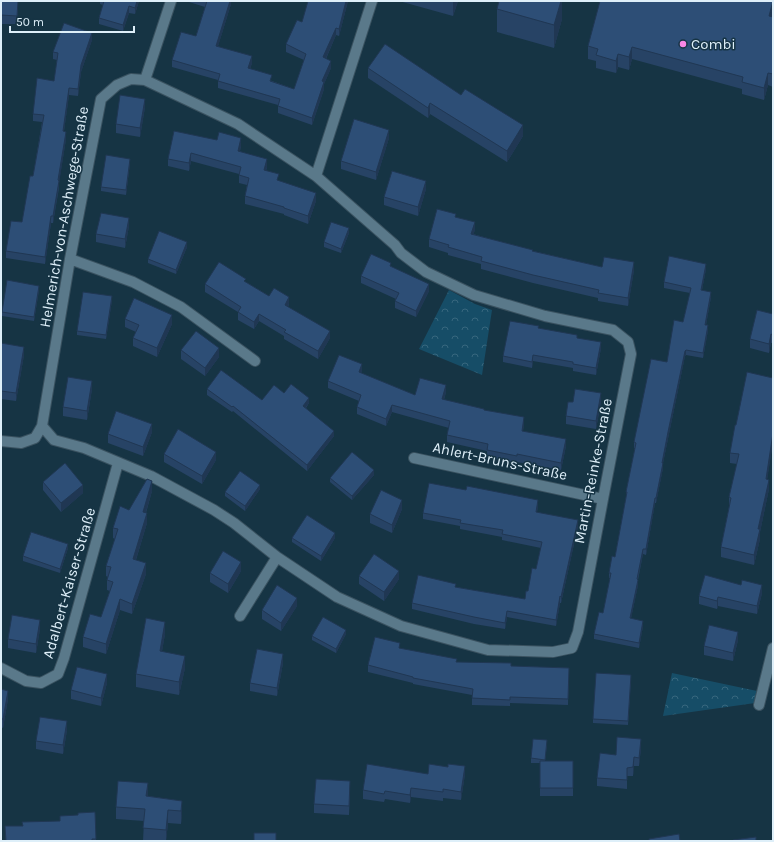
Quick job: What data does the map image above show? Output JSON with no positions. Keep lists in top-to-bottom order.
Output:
{
  "streets": {
    "street": [
      "Helmerich-von-Aschwege-Straße",
      "Ahlert-Bruns-Straße",
      "Martin-Reinke-Straße",
      "Adalbert-Kaiser-Straße"
    ]
  },
  "crossings": [
    ["Helmerich-von-Aschwege-Straße", "Martin-Reinke-Straße"],
    ["Ahlert-Bruns-Straße", "Martin-Reinke-Straße"],
    ["Martin-Reinke-Straße", "Adalbert-Kaiser-Straße"]
  ],
  "places": ["Combi"],
  "scale_bar": "50 m"
}
